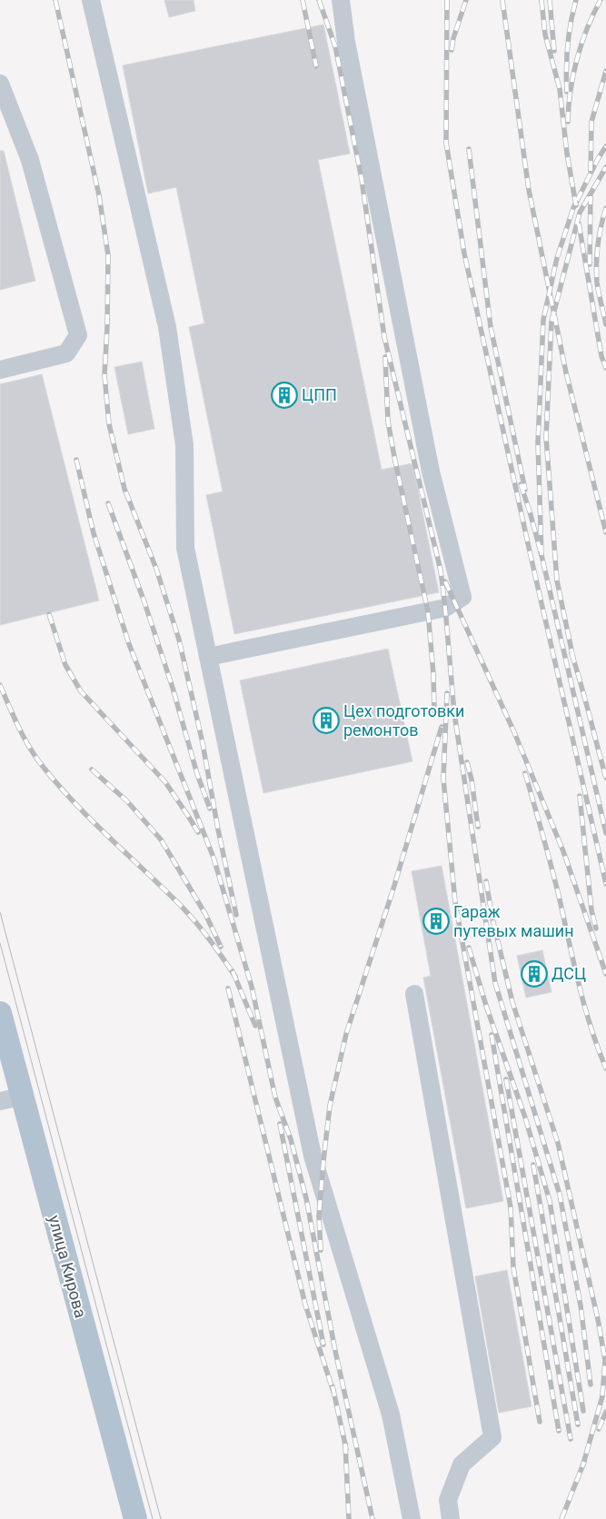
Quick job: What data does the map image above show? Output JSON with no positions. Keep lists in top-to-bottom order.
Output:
{
  "streets": {
    "main road": ["улица Кирова"]
  },
  "places": {
    "building": [
      "ЦПП",
      "Цех подготовки ремонтов",
      "Гараж путевых машин",
      "ДСЦ"
    ]
  }
}
